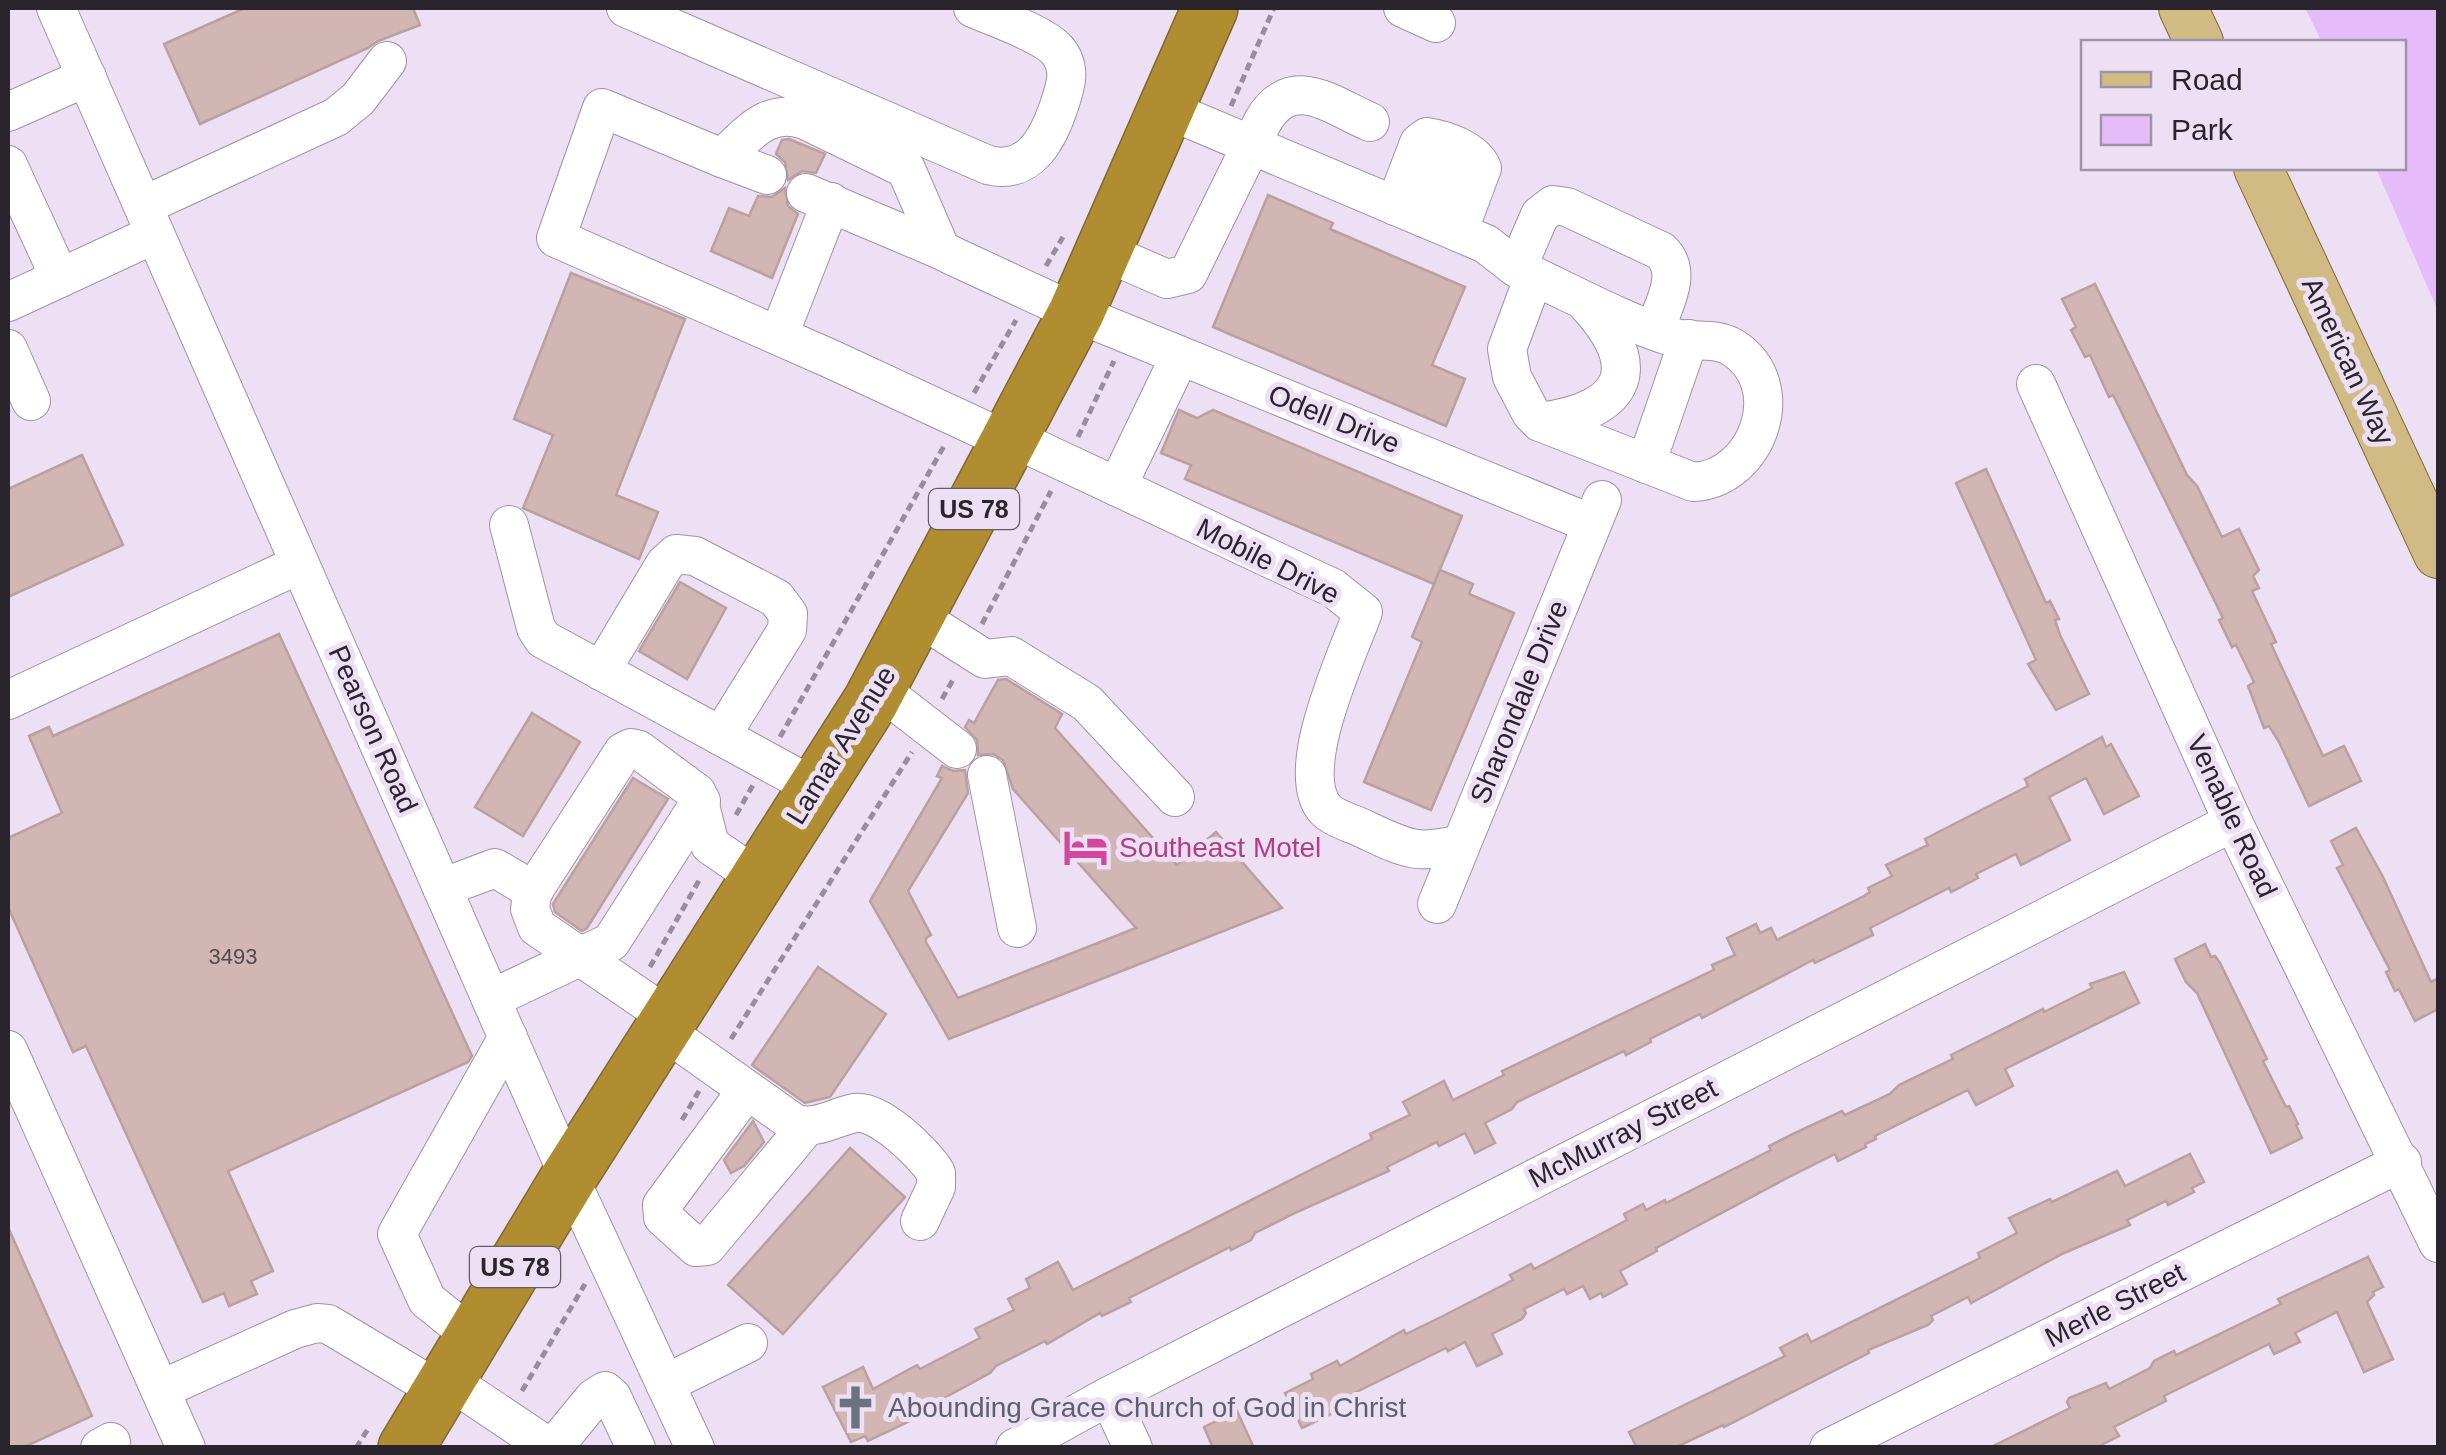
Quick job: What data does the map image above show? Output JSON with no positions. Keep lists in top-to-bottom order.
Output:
{
  "streets": {
    "highway": ["US 78", "Lamar Avenue"],
    "main road": ["American Way"],
    "street": [
      "Odell Drive",
      "Mobile Drive",
      "Sharondale Drive",
      "Pearson Road",
      "Venable Road",
      "McMurray Street",
      "Merle Street"
    ]
  },
  "crossings": [
    ["Odell Drive", "Mobile Drive"],
    ["Odell Drive", "Sharondale Drive"],
    ["Odell Drive", "Lamar Avenue"],
    ["Mobile Drive", "Sharondale Drive"],
    ["Mobile Drive", "Lamar Avenue"],
    ["Pearson Road", "Lamar Avenue"],
    ["Venable Road", "McMurray Street"],
    ["Venable Road", "Merle Street"]
  ],
  "places": {
    "hotel": ["Southeast Motel"],
    "church": ["Abounding Grace Church of God in Christ"]
  },
  "house_numbers": ["3493"],
  "legend": ["Road", "Park"]
}
